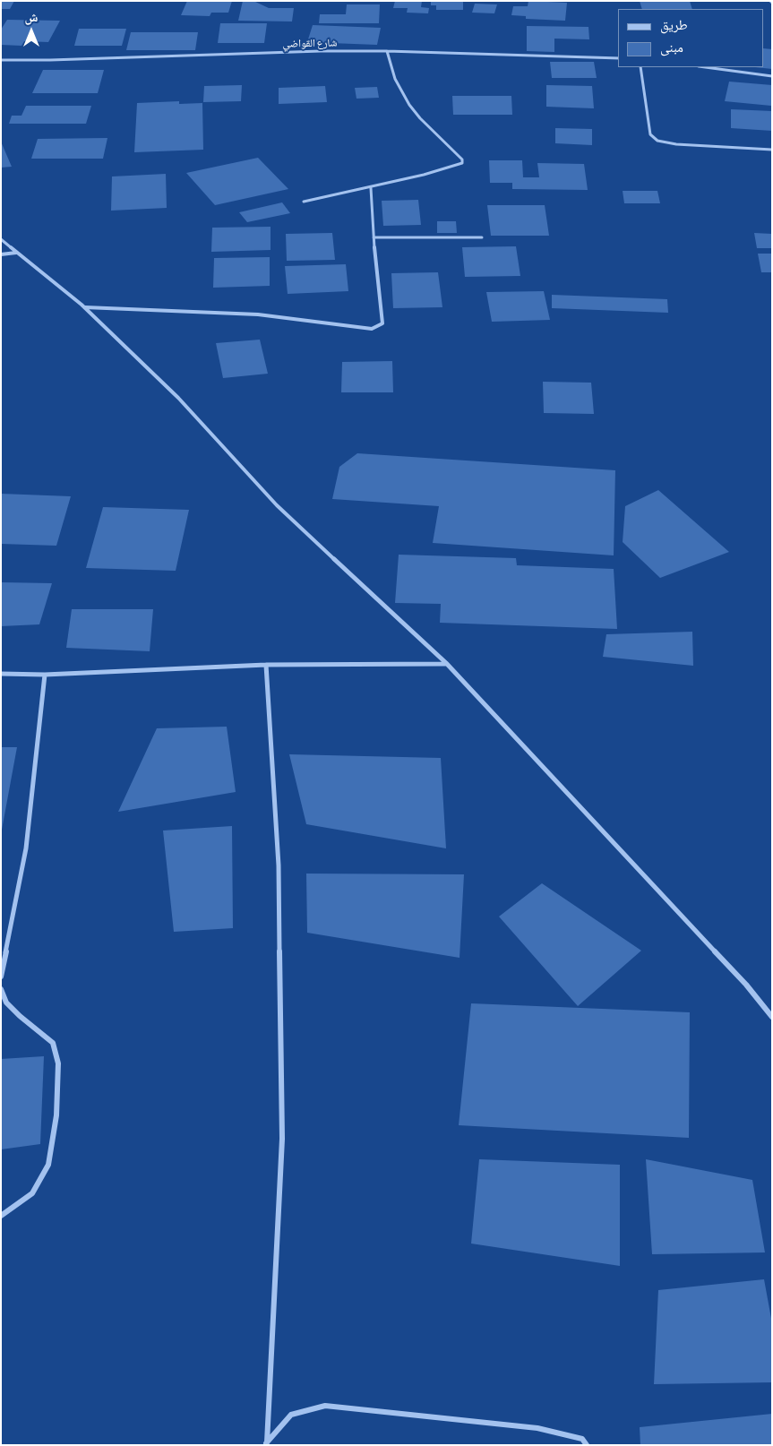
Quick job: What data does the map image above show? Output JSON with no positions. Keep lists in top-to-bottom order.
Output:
{
  "streets": {
    "street": ["شارع القواضي"]
  },
  "legend": ["طريق", "مبنى"],
  "north": "top"
}
